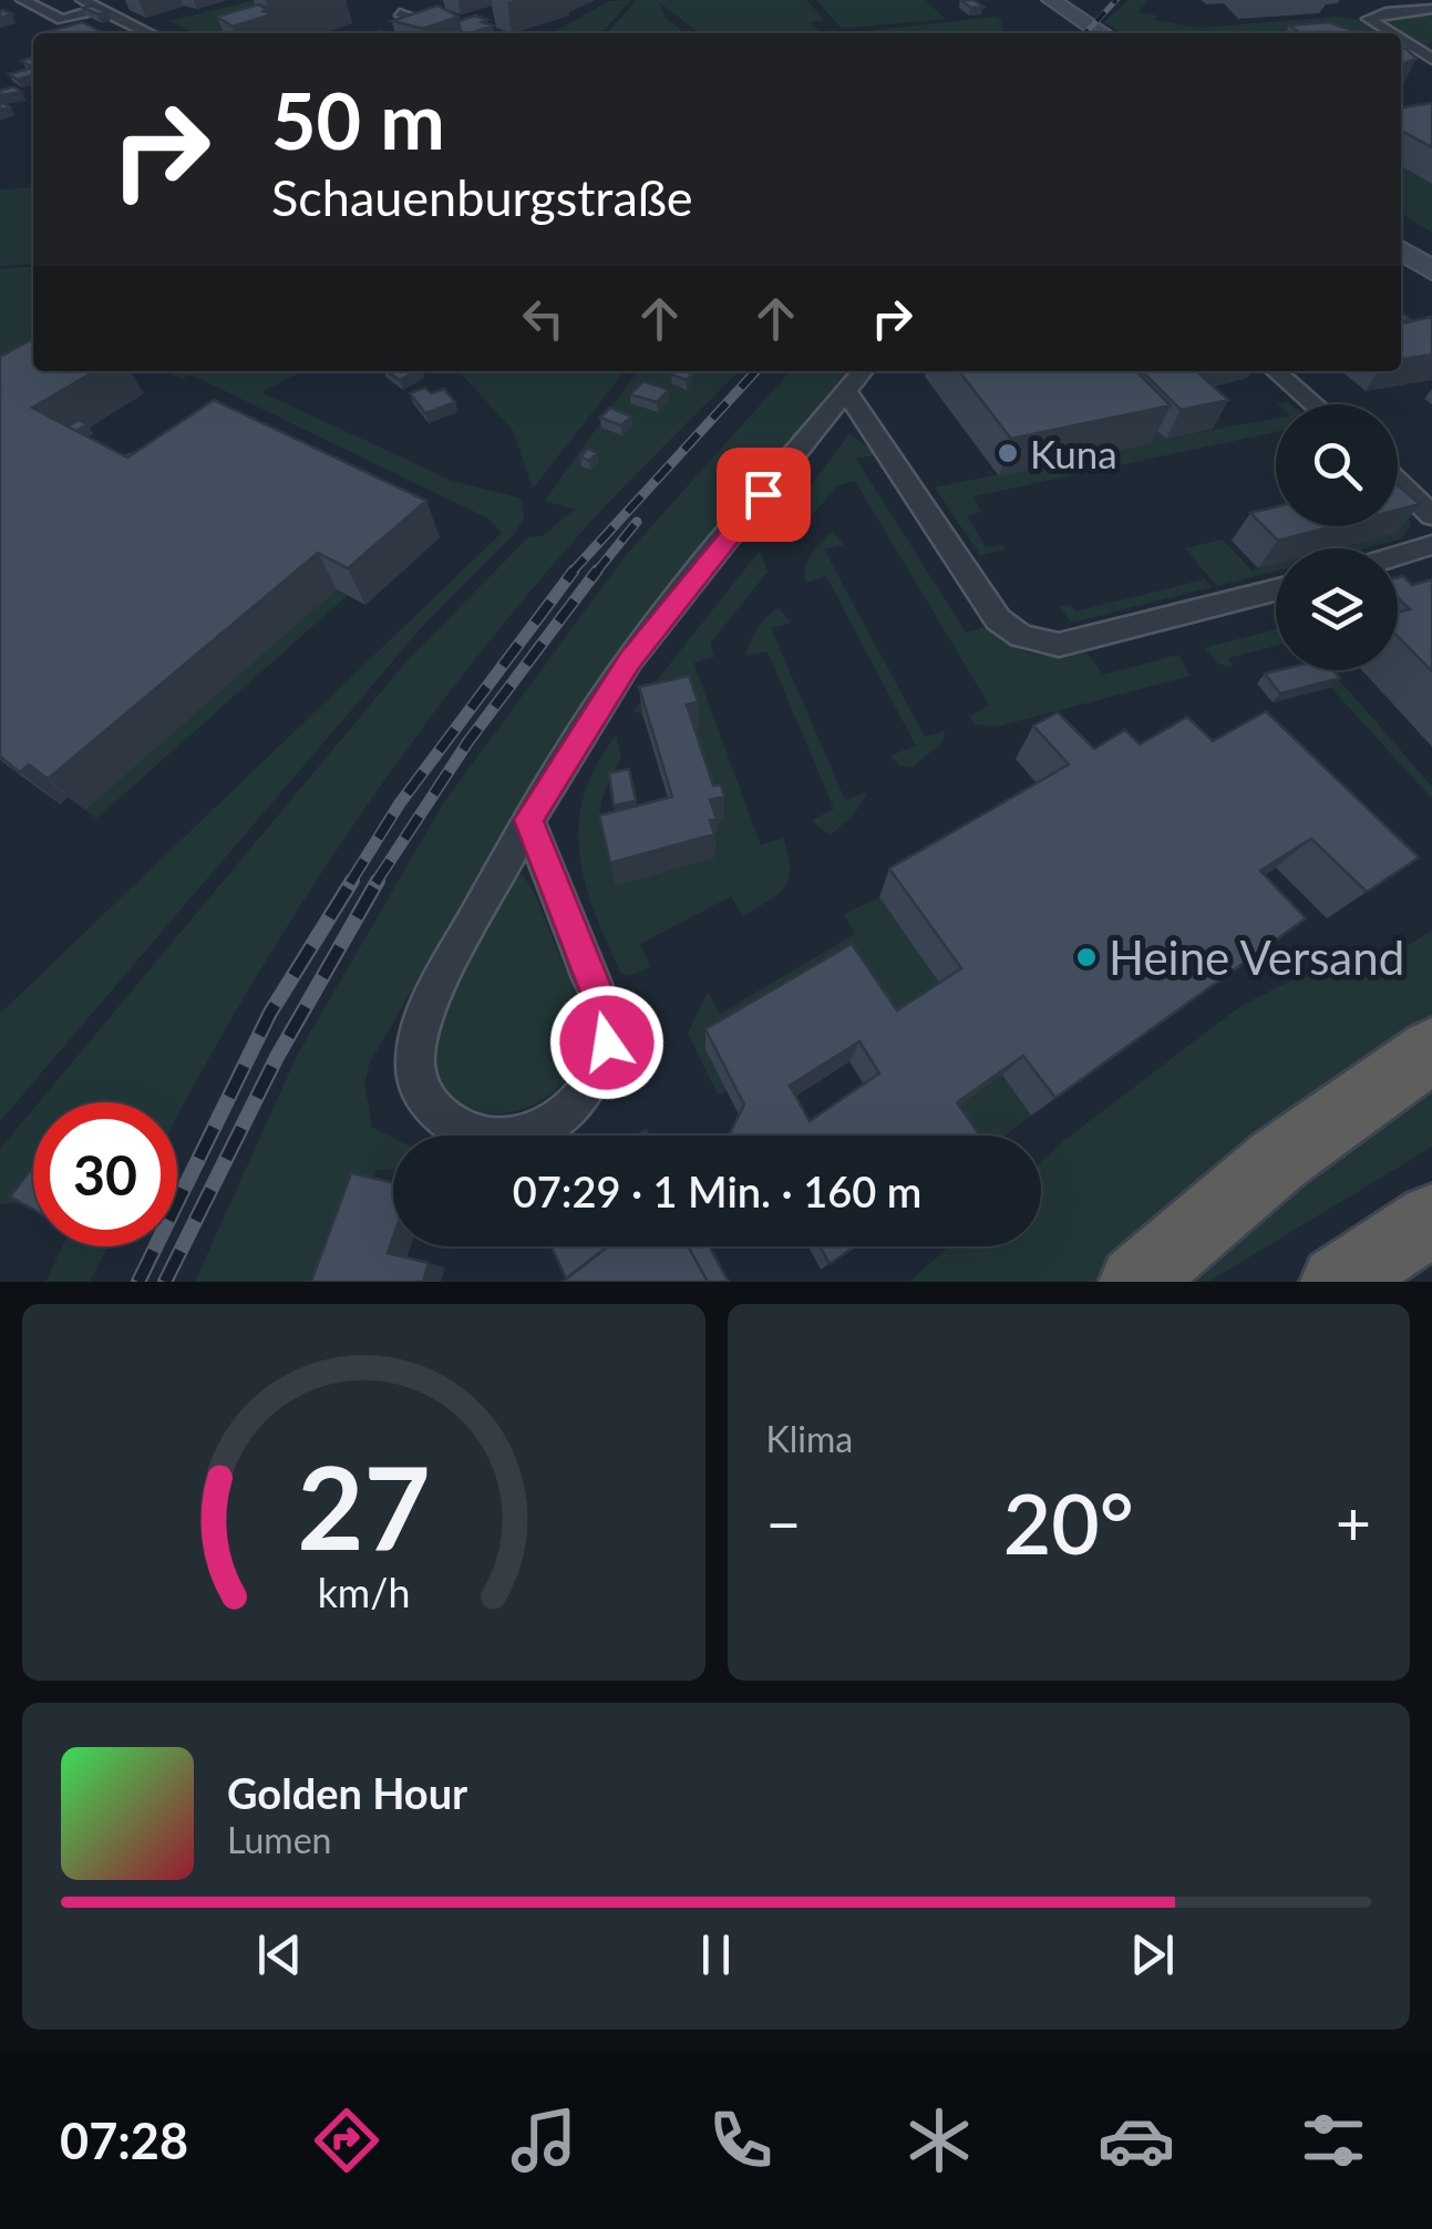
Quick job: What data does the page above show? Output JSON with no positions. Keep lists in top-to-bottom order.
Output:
{
  "places": ["Kuna", "Heine Versand"],
  "page": {
    "turn": ["50 m", "Schauenburgstraße"],
    "limit": "30",
    "trip": "07:29 · 1 Min. · 160 m",
    "tile": "Klima",
    "heat": ["−", "20°", "+"],
    "song": ["Golden Hour", "Lumen"],
    "tabs": "07:28",
    "gauge": ["27", "km/h"]
  }
}
